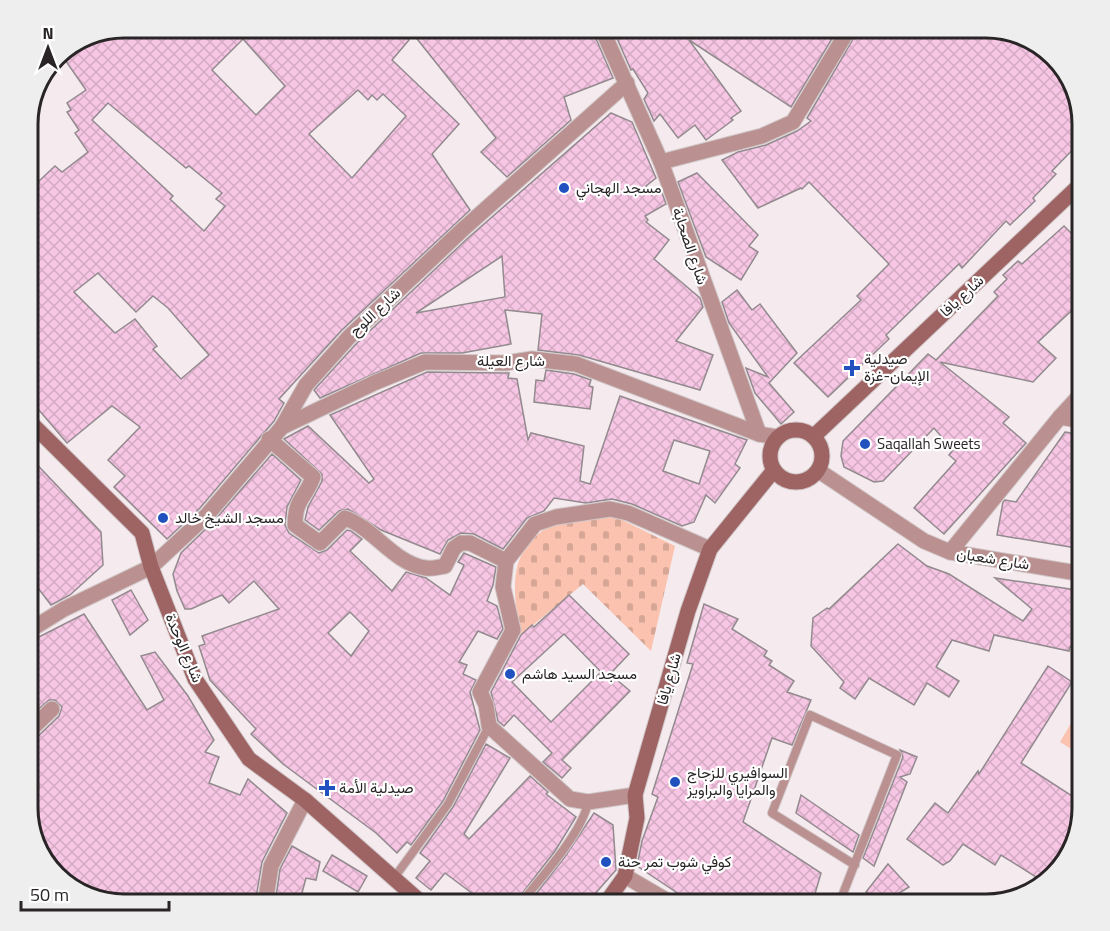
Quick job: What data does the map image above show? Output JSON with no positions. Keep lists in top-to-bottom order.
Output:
{
  "streets": {
    "street": [
      "شارع الصحابة",
      "شارع يافا",
      "شارع اللوح",
      "شارع العيلة",
      "شارع شعبان",
      "شارع الوحدة"
    ]
  },
  "crossings": [
    ["شارع الصحابة", "شارع اللوح"],
    ["شارع الصحابة", "شارع العيلة"],
    ["شارع يافا", "شارع العيلة"],
    ["شارع يافا", "شارع شعبان"],
    ["شارع اللوح", "شارع العيلة"],
    ["شارع اللوح", "شارع الوحدة"],
    ["شارع العيلة", "شارع شعبان"]
  ],
  "places": {
    "other": [
      "مسجد الهجاني",
      "Saqallah Sweets",
      "مسجد الشيخ خالد",
      "مسجد السيد هاشم",
      "السوافيري للزجاج والمرايا والبراويز",
      "كوفي شوب تمر حنة"
    ],
    "health": ["صيدلية الإيمان-غزة", "صيدلية الأمة"]
  },
  "scale_bar": "50 m",
  "north": "top"
}
